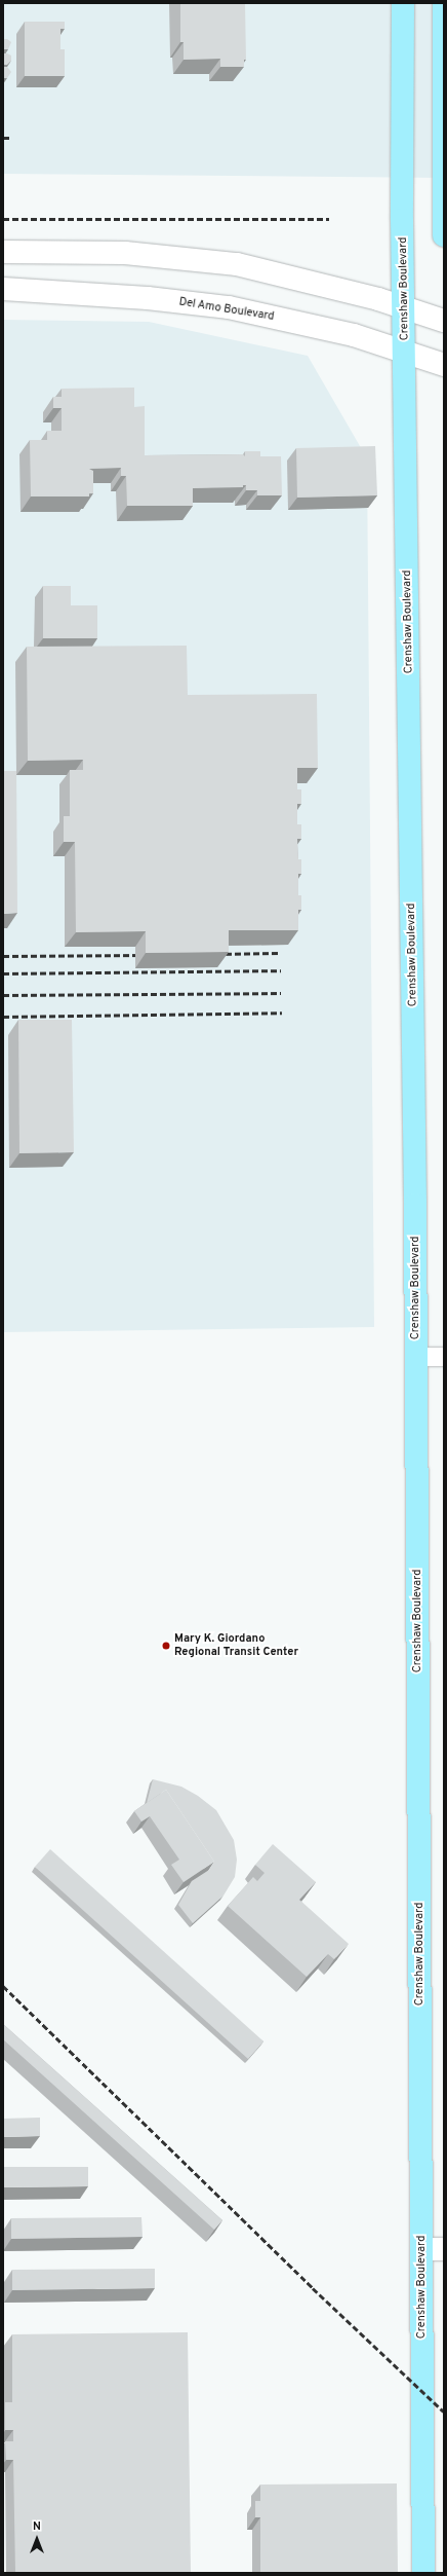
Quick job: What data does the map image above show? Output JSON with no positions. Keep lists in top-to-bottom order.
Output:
{
  "streets": {
    "main road": ["Crenshaw Boulevard", "Del Amo Boulevard"]
  },
  "crossings": [
    ["Crenshaw Boulevard", "Del Amo Boulevard"]
  ],
  "places": ["Mary K. Giordano Regional Transit Center"],
  "north": "top"
}
